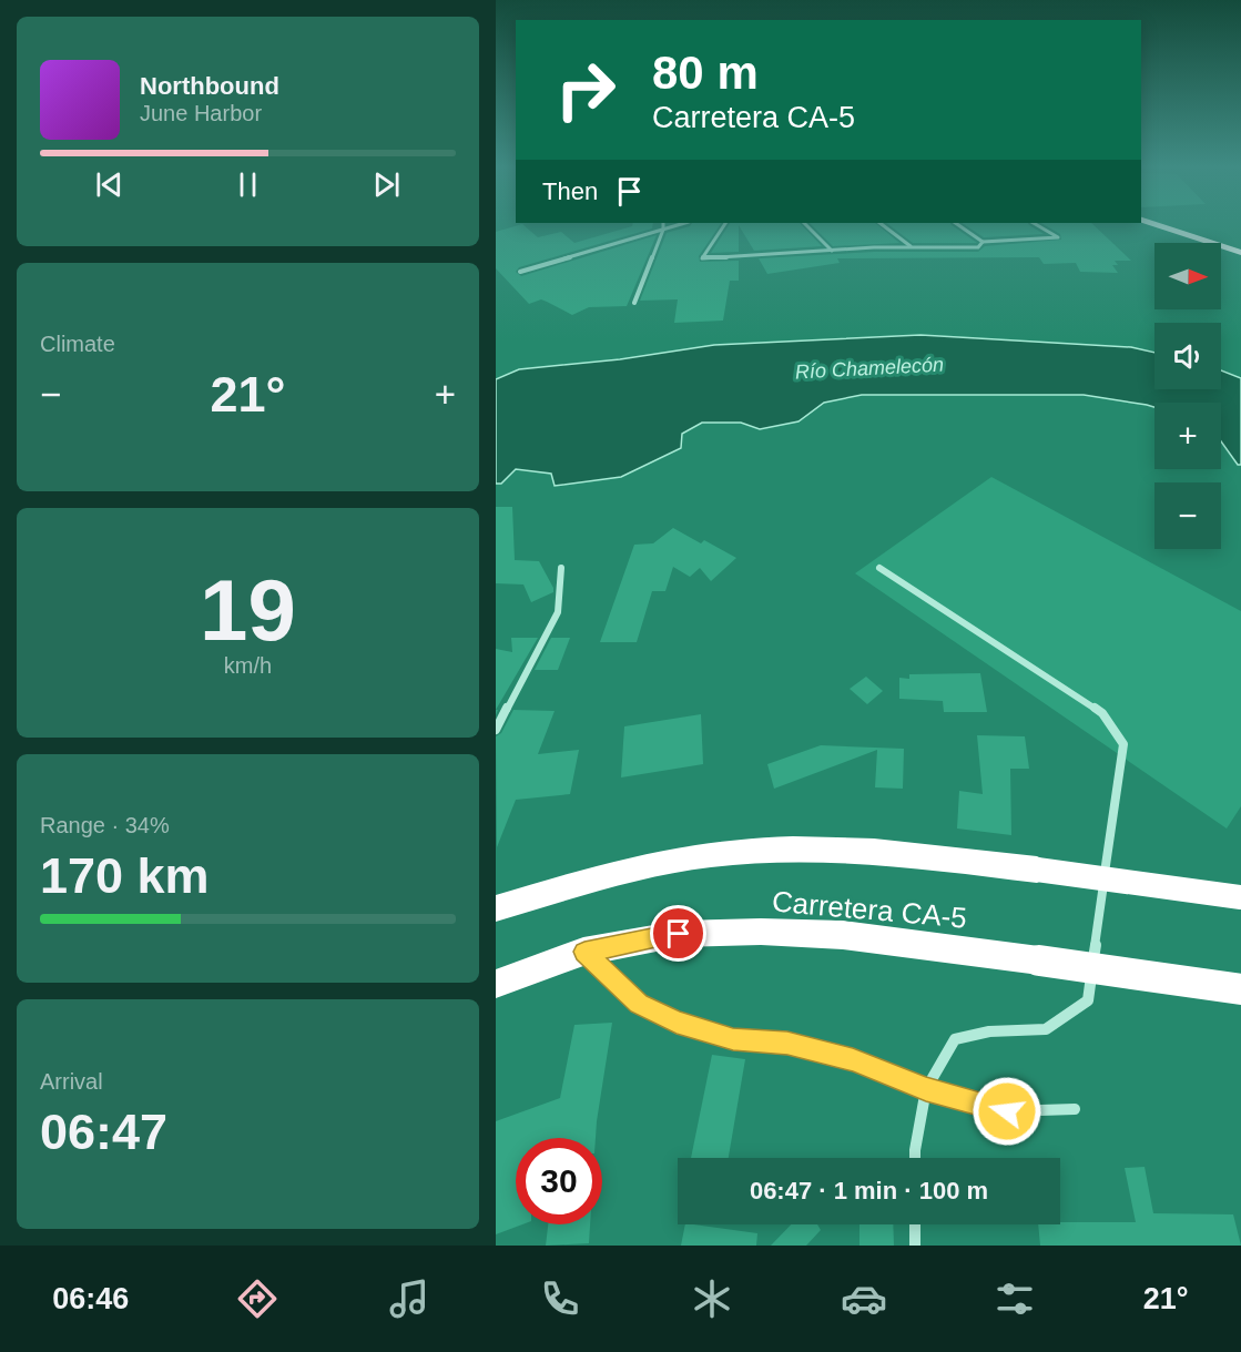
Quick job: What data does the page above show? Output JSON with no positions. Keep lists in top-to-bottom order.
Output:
{
  "streets": {
    "highway": ["Carretera CA-5"]
  },
  "water": ["Río Chamelecón"],
  "north": "right",
  "page": {
    "turn": ["80 m", "Carretera CA-5"],
    "song": ["Northbound", "June Harbor"],
    "then": "Then",
    "map_buttons": ["+", "−"],
    "tile": [
      "Climate",
      ["19", "km/h"],
      ["Range · 34%", "170 km"],
      ["Arrival", "06:47"]
    ],
    "heat": ["−", "21°", "+"],
    "limit": "30",
    "trip": "06:47 · 1 min · 100 m",
    "tabs": ["06:46", "21°"]
  }
}
